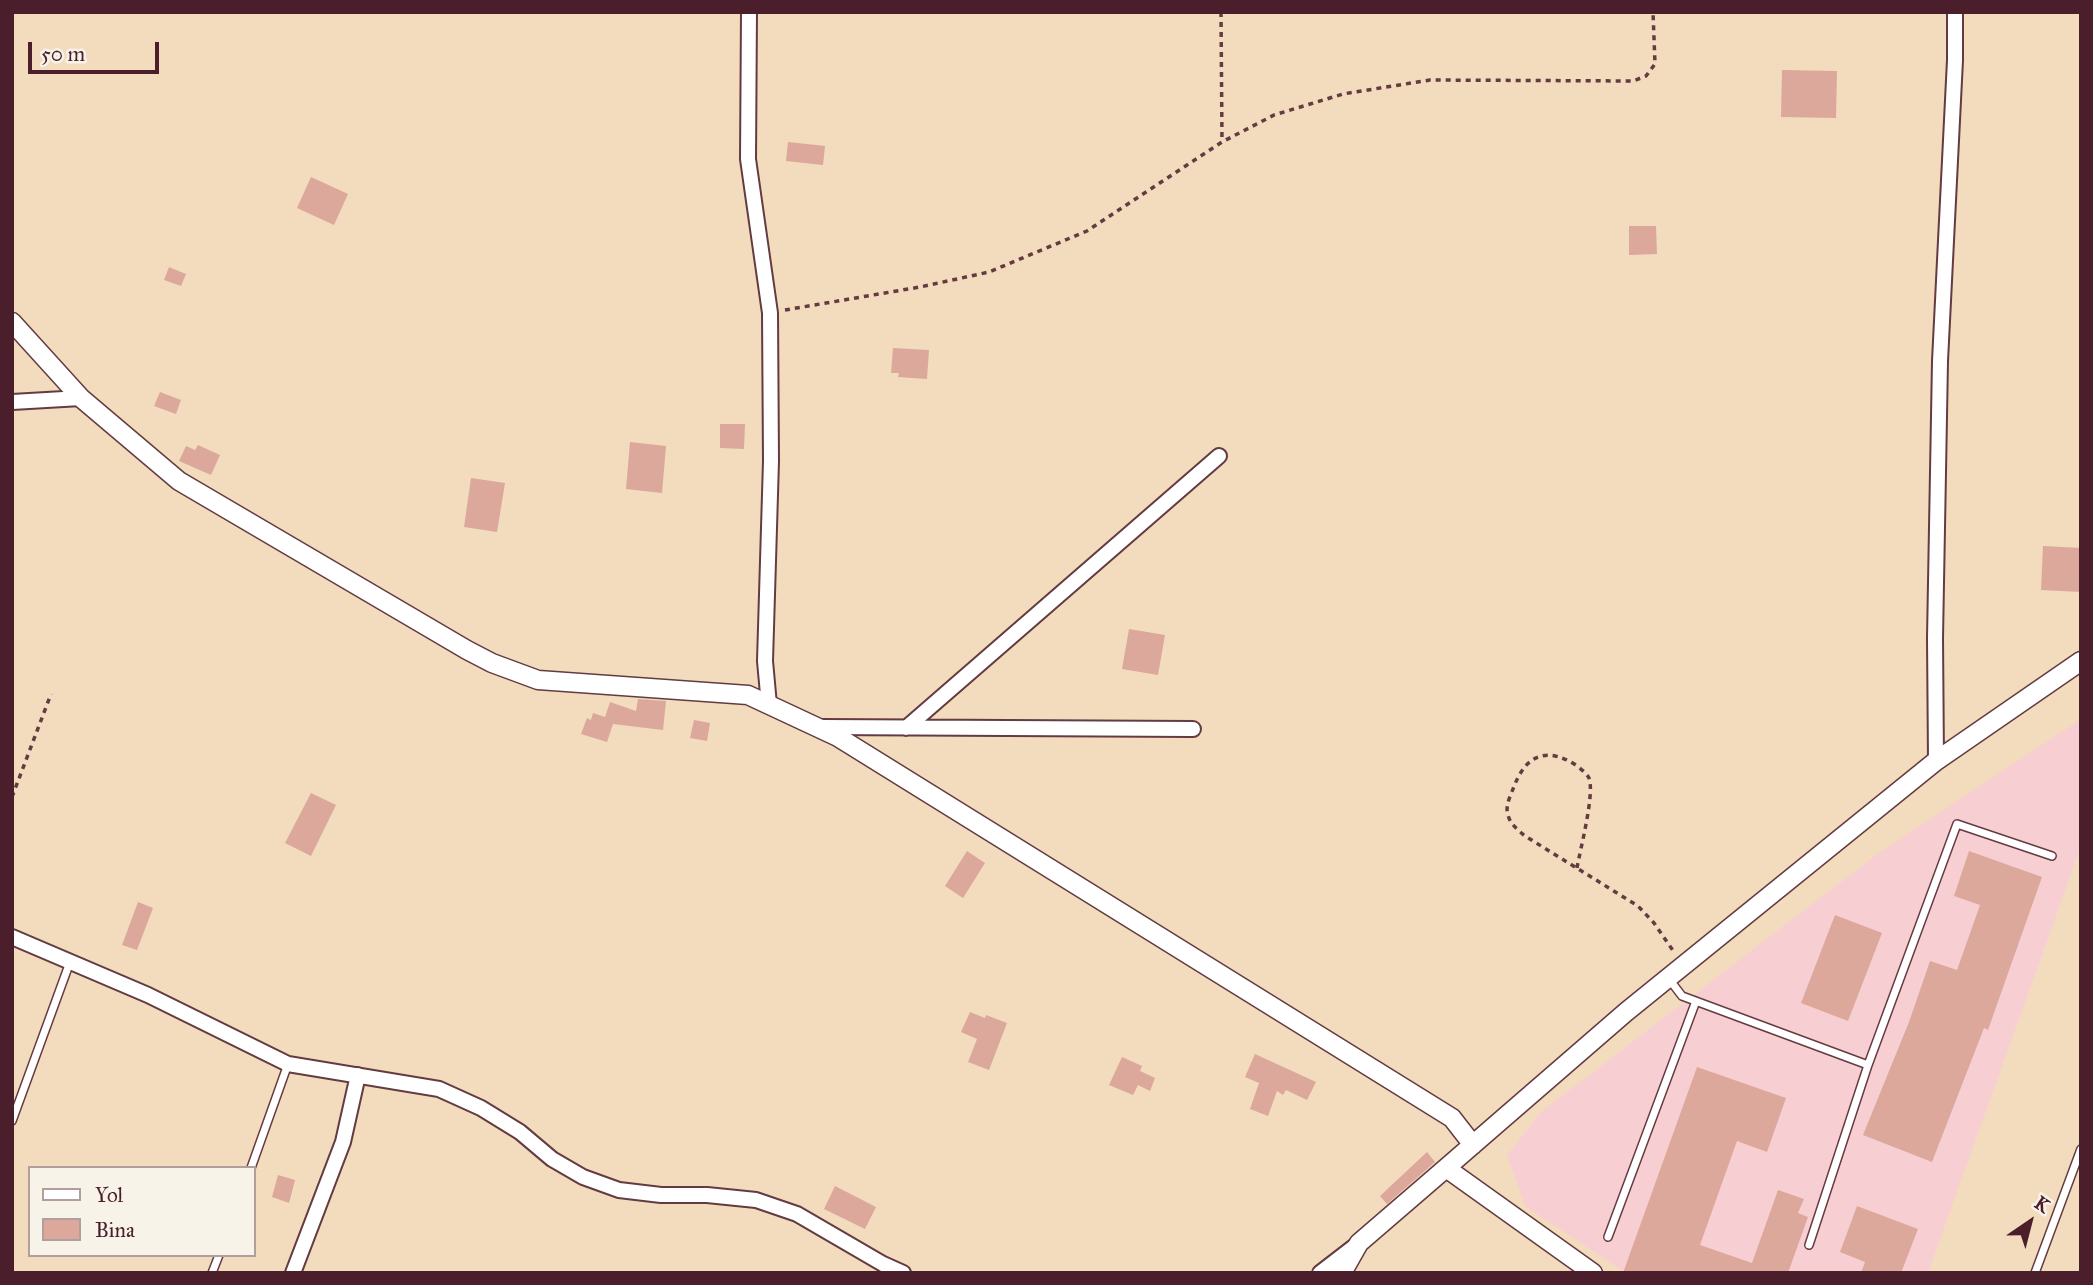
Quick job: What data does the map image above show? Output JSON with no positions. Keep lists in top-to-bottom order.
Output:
{
  "legend": ["Yol", "Bina"],
  "scale_bar": "50 m",
  "north": "top right"
}
